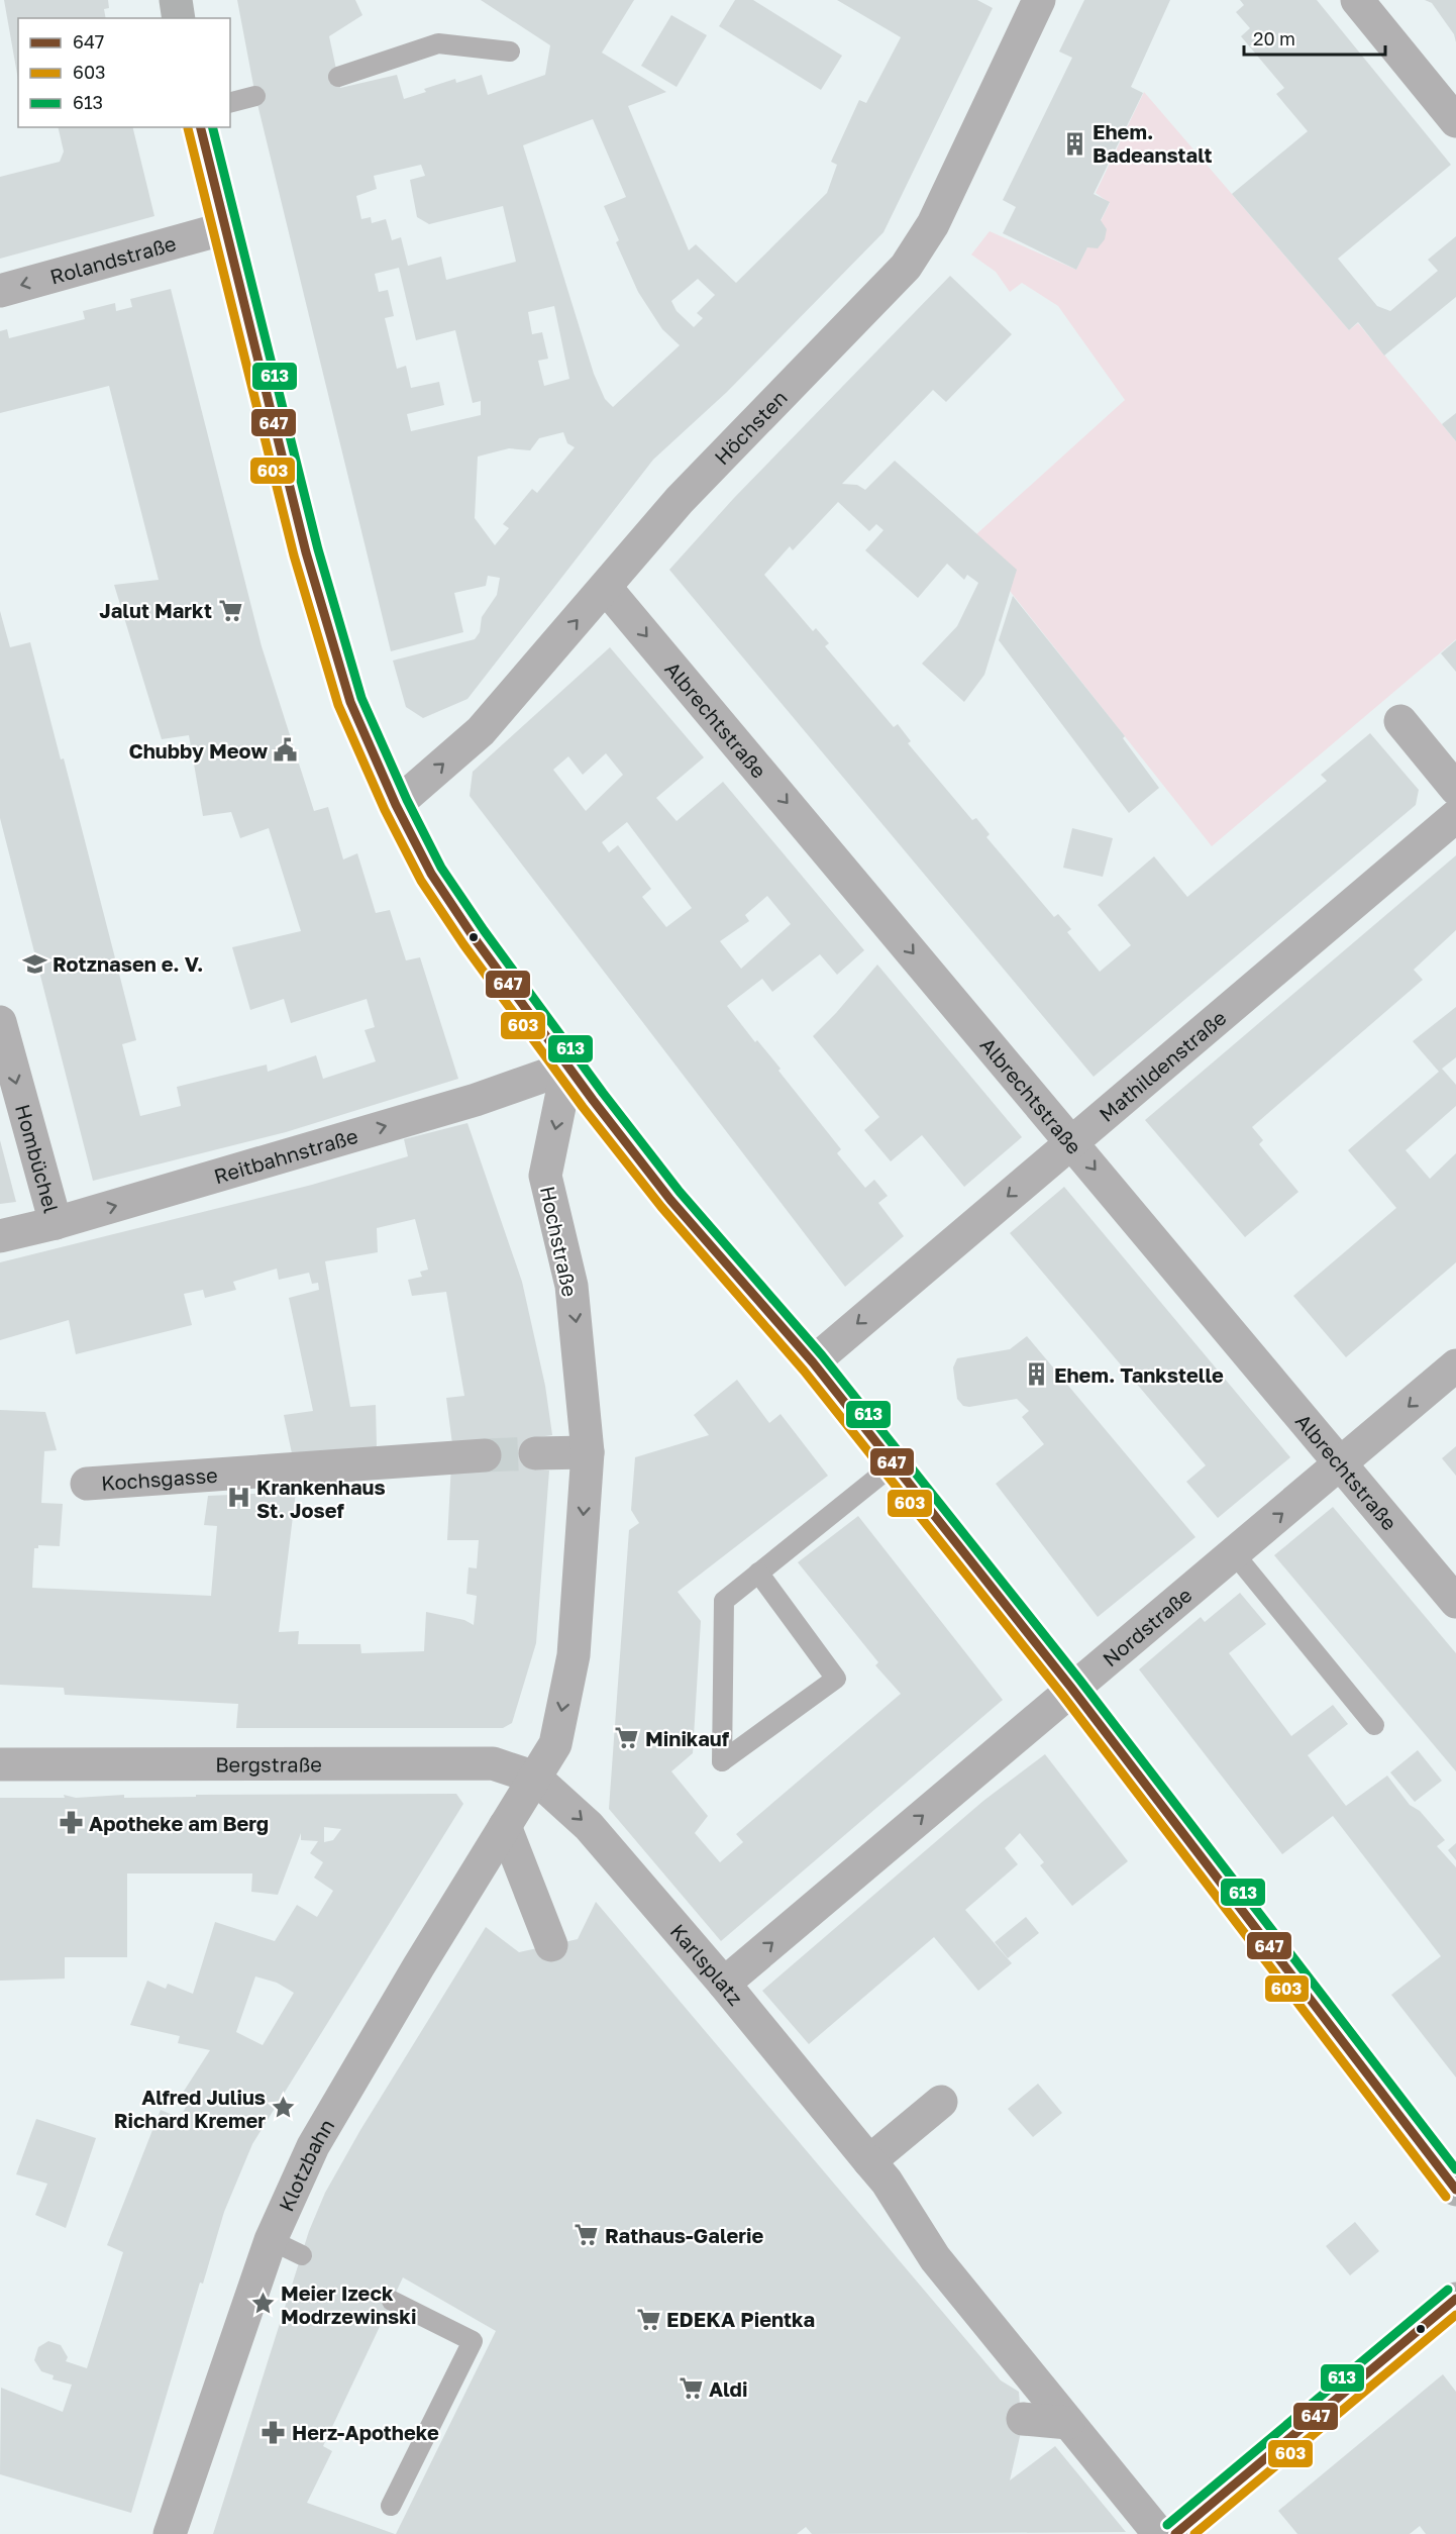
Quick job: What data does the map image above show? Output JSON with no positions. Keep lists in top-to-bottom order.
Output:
{
  "streets": {
    "street": [
      "Rolandstraße",
      "Höchsten",
      "Albrechtstraße",
      "Mathildenstraße",
      "Reitbahnstraße",
      "Hombüchel",
      "Hochstraße",
      "Kochsgasse",
      "Nordstraße",
      "Bergstraße",
      "Karlsplatz",
      "Klotzbahn"
    ]
  },
  "crossings": [
    ["Höchsten", "Albrechtstraße"],
    ["Albrechtstraße", "Mathildenstraße"],
    ["Albrechtstraße", "Nordstraße"],
    ["Reitbahnstraße", "Hombüchel"],
    ["Reitbahnstraße", "Hochstraße"],
    ["Hochstraße", "Bergstraße"],
    ["Hochstraße", "Karlsplatz"],
    ["Hochstraße", "Klotzbahn"],
    ["Nordstraße", "Karlsplatz"],
    ["Bergstraße", "Karlsplatz"],
    ["Bergstraße", "Klotzbahn"],
    ["Karlsplatz", "Klotzbahn"]
  ],
  "one_way": [
    "Rolandstraße",
    "Albrechtstraße",
    "Mathildenstraße",
    "Reitbahnstraße",
    "Hombüchel",
    "Hochstraße"
  ],
  "places": {
    "building": ["Ehem. Badeanstalt", "Ehem. Tankstelle"],
    "supermarket": [
      "Jalut Markt",
      "Minikauf",
      "Rathaus-Galerie",
      "EDEKA Pientka",
      "Aldi"
    ],
    "public building": ["Chubby Meow"],
    "school or university": ["Rotznasen e. V."],
    "hospital": ["Krankenhaus St. Josef"],
    "pharmacy": ["Apotheke am Berg", "Herz-Apotheke"],
    "place": ["Alfred Julius Richard Kremer", "Meier Izeck Modrzewinski"]
  },
  "lines": ["transit line 647", "transit line 613", "transit line 603"],
  "legend": ["647", "603", "613"],
  "scale_bar": "20 m"
}
